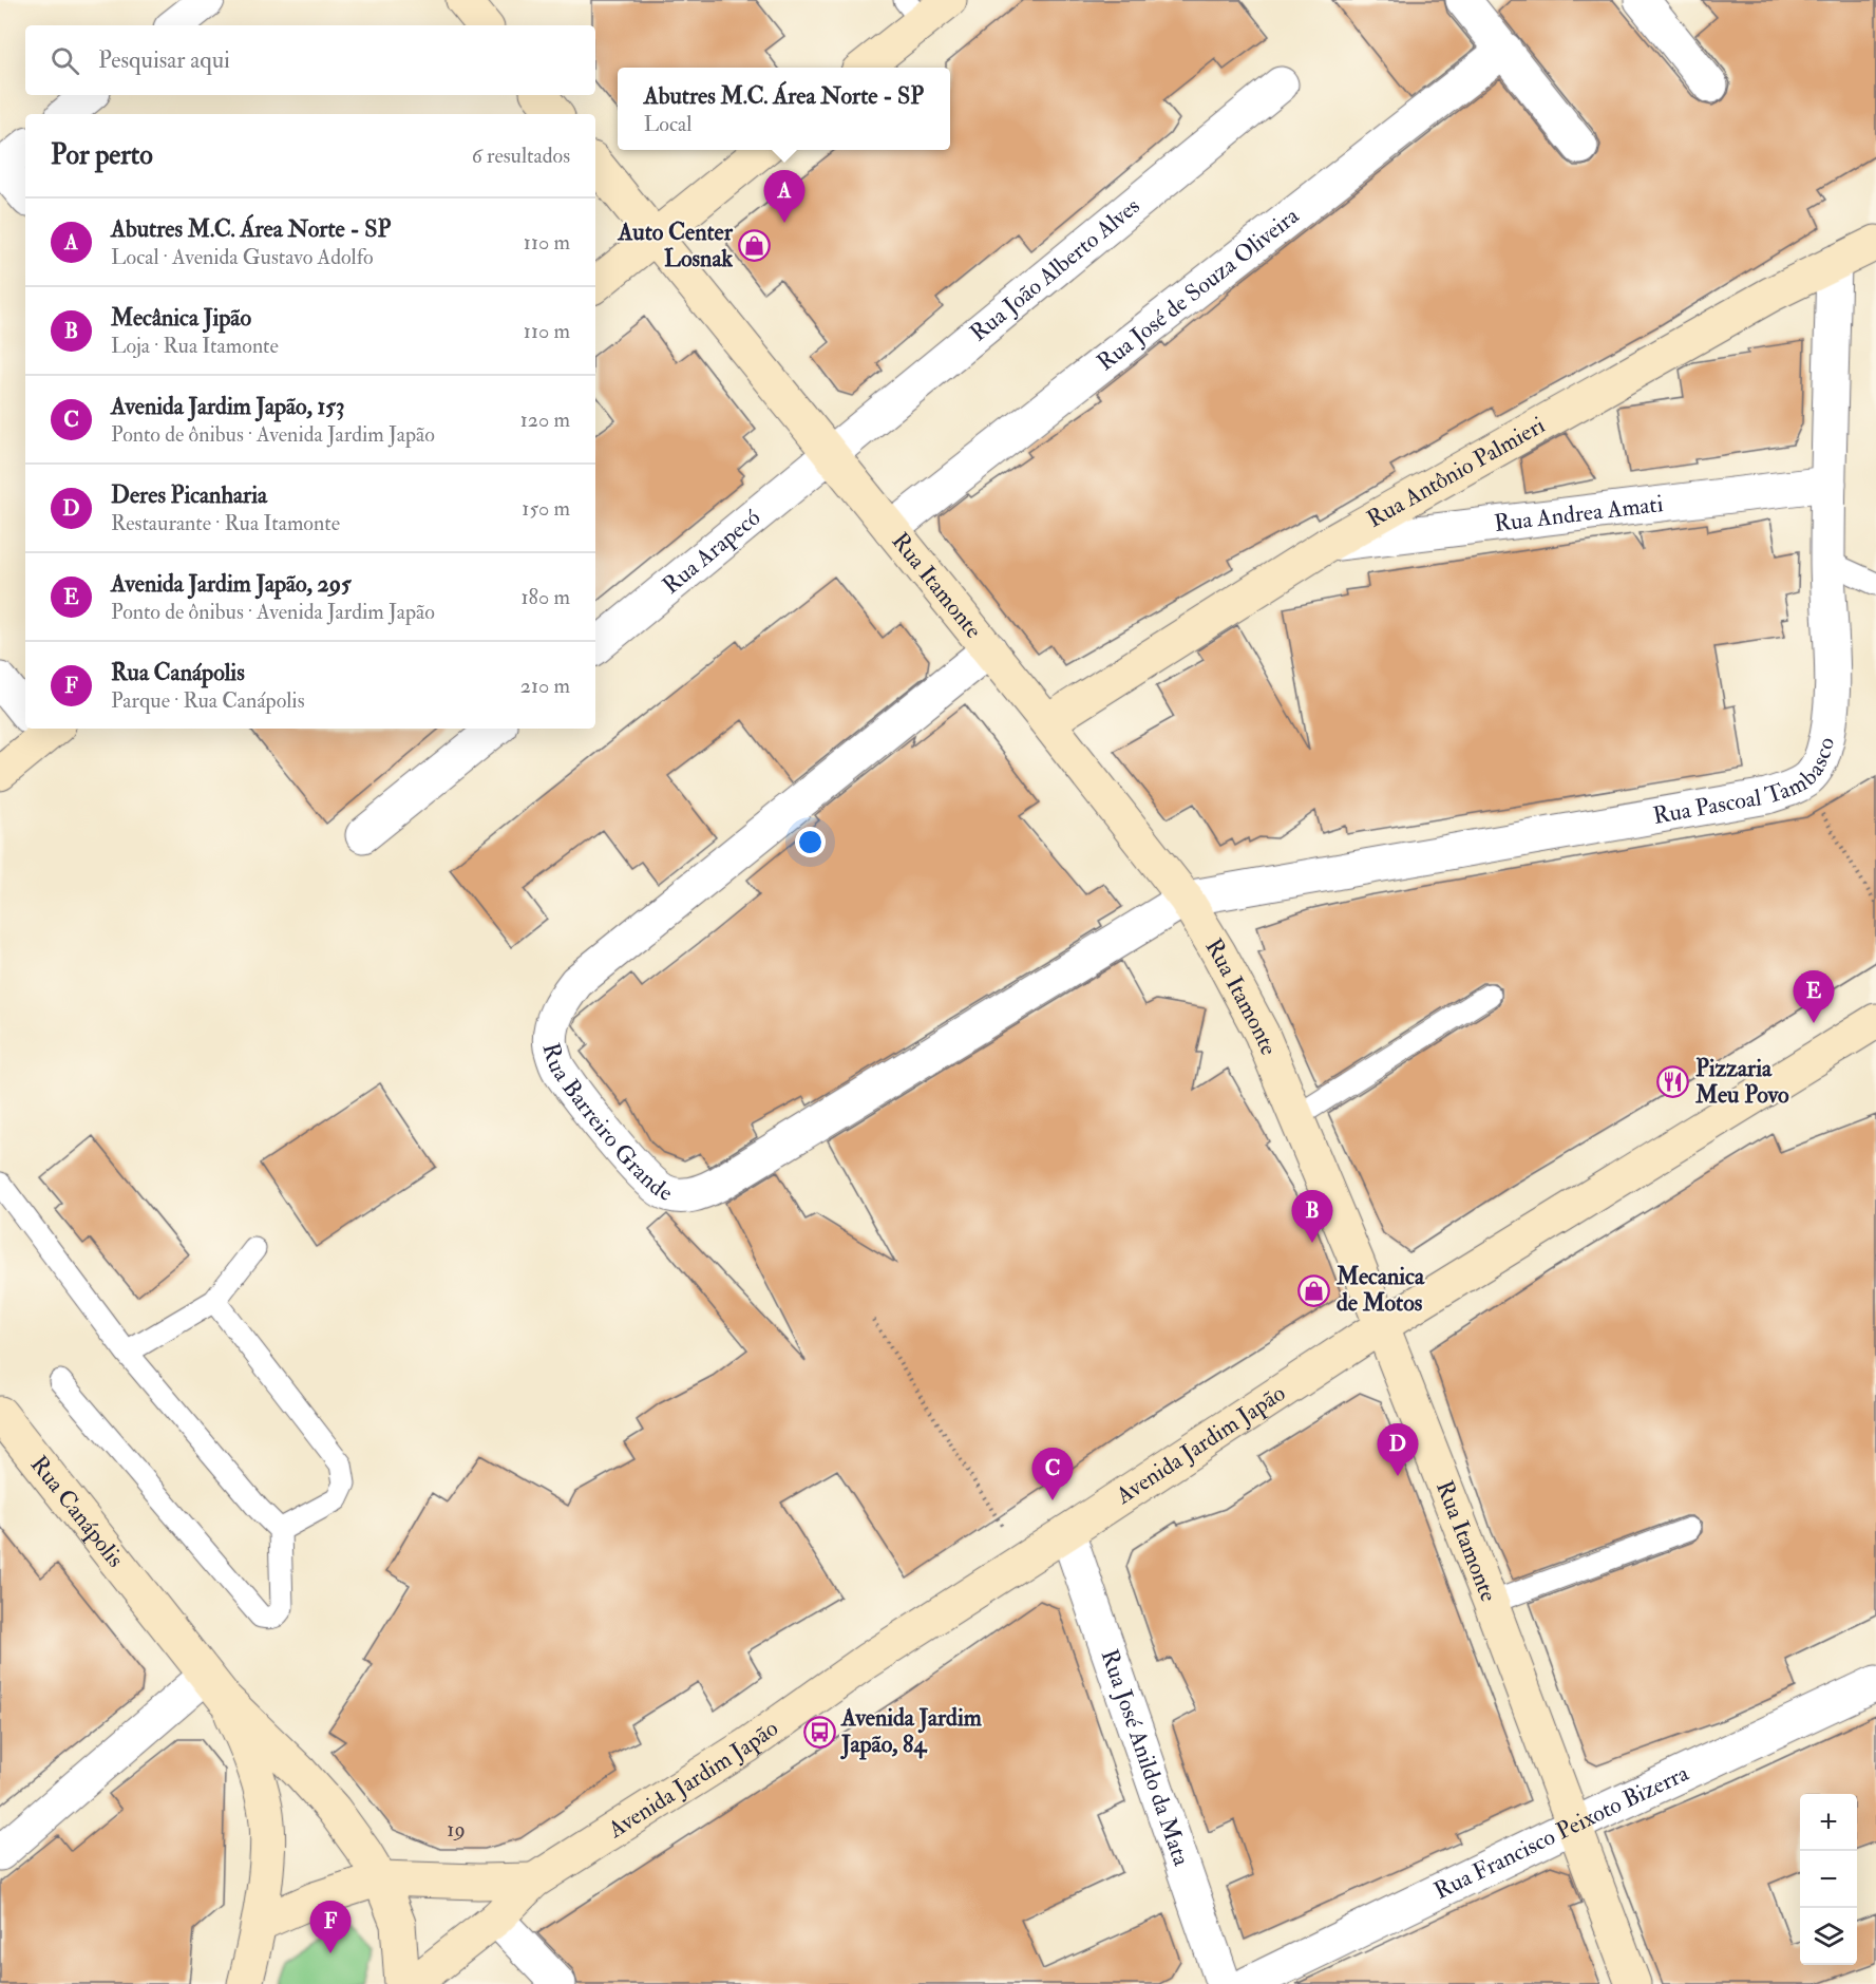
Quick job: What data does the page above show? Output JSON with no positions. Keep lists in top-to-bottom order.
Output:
{
  "streets": {
    "main road": [
      "Rua Antônio Palmieri",
      "Rua Itamonte",
      "Avenida Jardim Japão",
      "Rua Canápolis"
    ],
    "street": [
      "Rua João Alberto Alves",
      "Rua José de Souza Oliveira",
      "Rua Andrea Amati",
      "Rua Arapecó",
      "Rua Pascoal Tambasco",
      "Rua Barreiro Grande",
      "Rua José Anildo da Mata",
      "Rua Francisco Peixoto Bizerra"
    ]
  },
  "crossings": [
    ["Rua João Alberto Alves", "Rua Arapecó"],
    ["Rua João Alberto Alves", "Rua Itamonte"],
    ["Rua José de Souza Oliveira", "Rua Itamonte"],
    ["Rua Antônio Palmieri", "Rua Andrea Amati"],
    ["Rua Antônio Palmieri", "Rua Itamonte"],
    ["Rua Antônio Palmieri", "Rua Pascoal Tambasco"],
    ["Rua Andrea Amati", "Rua Pascoal Tambasco"],
    ["Rua Arapecó", "Rua Itamonte"],
    ["Rua Itamonte", "Rua Pascoal Tambasco"],
    ["Rua Itamonte", "Rua Barreiro Grande"],
    ["Rua Itamonte", "Avenida Jardim Japão"],
    ["Rua Itamonte", "Rua Francisco Peixoto Bizerra"],
    ["Rua Pascoal Tambasco", "Rua Barreiro Grande"],
    ["Avenida Jardim Japão", "Rua José Anildo da Mata"]
  ],
  "places": {
    "shop": ["Auto Center Losnak", "Mecanica de Motos"],
    "restaurant": ["Pizzaria Meu Povo"],
    "bus stop": ["Avenida Jardim Japão, 84"]
  },
  "house_numbers": ["19"],
  "page": {
    "search": "Pesquisar aqui",
    "popup": ["Abutres M.C. Área Norte - SP", "Local"],
    "heading": ["Por perto", "6 resultados"],
    "pins": [
      "A",
      "E",
      "B",
      "D",
      "C",
      "F"
    ],
    "list": [
      {
        "mark": "A",
        "name": "Abutres M.C. Área Norte - SP",
        "note": "Local · Avenida Gustavo Adolfo",
        "value": "110 m"
      },
      {
        "mark": "B",
        "name": "Mecânica Jipão",
        "note": "Loja · Rua Itamonte",
        "value": "110 m"
      },
      {
        "mark": "C",
        "name": "Avenida Jardim Japão, 153",
        "note": "Ponto de ônibus · Avenida Jardim Japão",
        "value": "120 m"
      },
      {
        "mark": "D",
        "name": "Deres Picanharia",
        "note": "Restaurante · Rua Itamonte",
        "value": "150 m"
      },
      {
        "mark": "E",
        "name": "Avenida Jardim Japão, 295",
        "note": "Ponto de ônibus · Avenida Jardim Japão",
        "value": "180 m"
      },
      {
        "mark": "F",
        "name": "Rua Canápolis",
        "note": "Parque · Rua Canápolis",
        "value": "210 m"
      }
    ],
    "map_buttons": ["+", "−"]
  }
}
